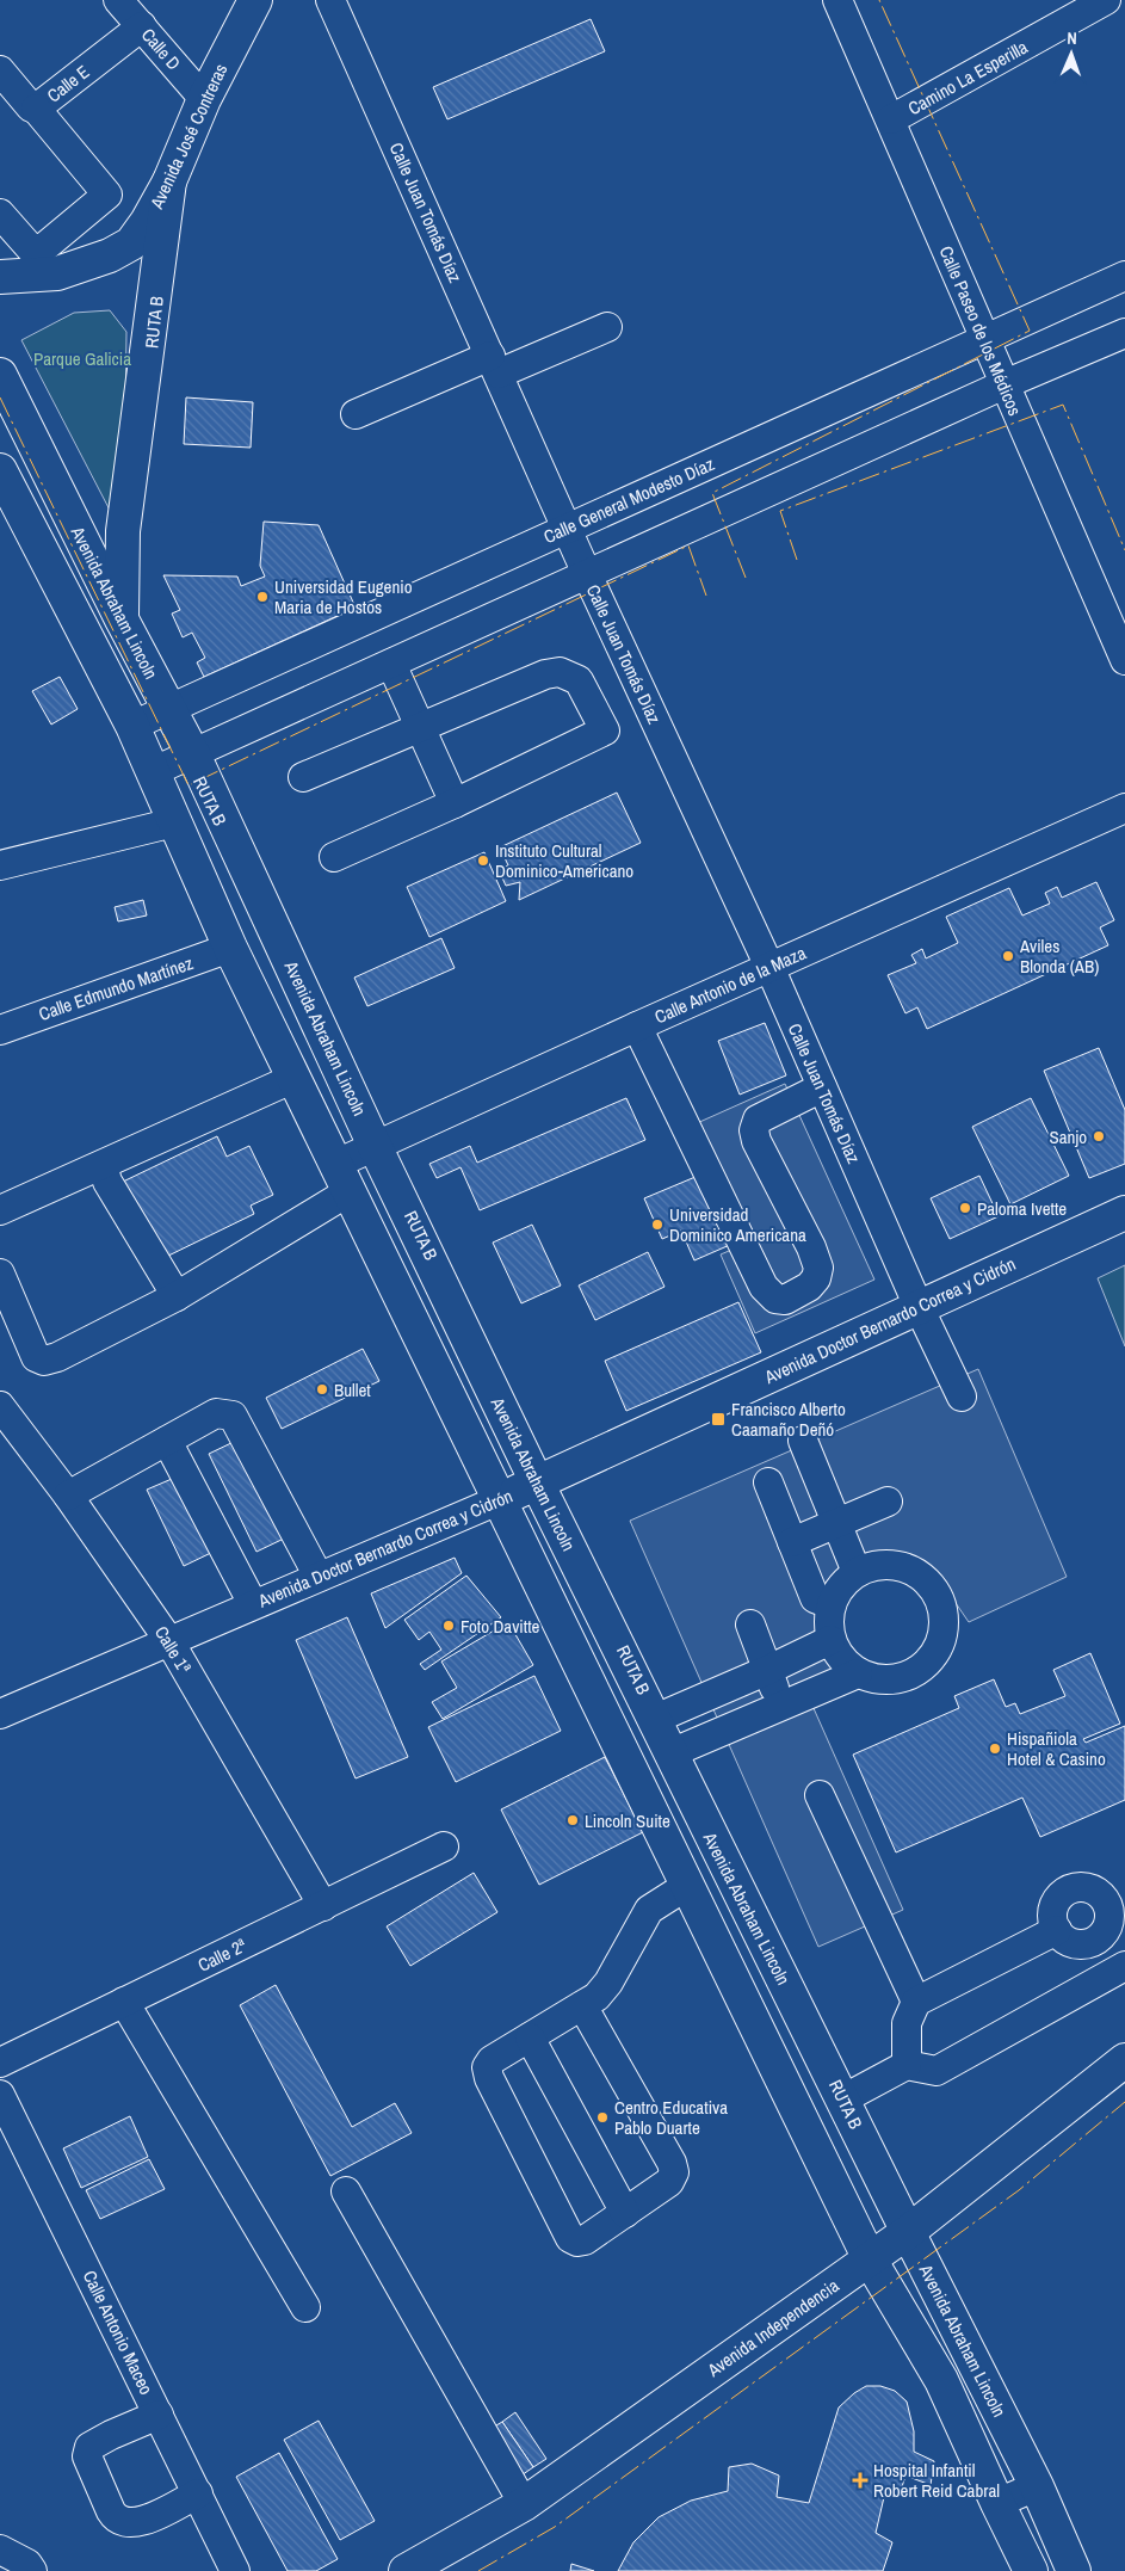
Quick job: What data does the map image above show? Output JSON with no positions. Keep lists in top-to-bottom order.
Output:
{
  "streets": {
    "main road": [
      "Avenida José Contreras",
      "Avenida Abraham Lincoln",
      "Avenida Doctor Bernardo Correa y Cidrón",
      "Avenida Independencia"
    ],
    "street": [
      "Calle D",
      "Camino La Esperilla",
      "Calle E",
      "Calle Juan Tomás Díaz",
      "RUTA B",
      "Calle Paseo de los Médicos",
      "Calle General Modesto Díaz",
      "Calle Antonio de la Maza",
      "Calle Edmundo Martínez",
      "Calle 1ª",
      "Calle 2ª",
      "Calle Antonio Maceo"
    ]
  },
  "crossings": [
    ["Calle D", "Calle E"],
    ["Calle D", "Avenida José Contreras"],
    ["Camino La Esperilla", "Calle Paseo de los Médicos"],
    ["Calle Juan Tomás Díaz", "Calle General Modesto Díaz"],
    ["Calle Juan Tomás Díaz", "Calle Antonio de la Maza"],
    ["Calle Juan Tomás Díaz", "Avenida Doctor Bernardo Correa y Cidrón"],
    ["RUTA B", "Avenida Abraham Lincoln"],
    ["RUTA B", "Avenida Independencia"],
    ["Calle Paseo de los Médicos", "Calle General Modesto Díaz"],
    ["Calle General Modesto Díaz", "Avenida Abraham Lincoln"],
    ["Avenida Abraham Lincoln", "Calle Antonio de la Maza"],
    ["Avenida Abraham Lincoln", "Calle Edmundo Martínez"],
    ["Avenida Abraham Lincoln", "Avenida Doctor Bernardo Correa y Cidrón"],
    ["Avenida Abraham Lincoln", "Avenida Independencia"],
    ["Avenida Doctor Bernardo Correa y Cidrón", "Calle 1ª"],
    ["Calle 1ª", "Calle 2ª"]
  ],
  "parks": ["Parque Galicia"],
  "places": {
    "other": [
      "Universidad Eugenio Maria de Hostos",
      "Instituto Cultural Dominico-Americano",
      "Aviles Blonda (AB)",
      "Sanjo",
      "Paloma Ivette",
      "Universidad Dominico Americana",
      "Bullet",
      "Foto Davitte",
      "Hispañiola Hotel & Casino",
      "Lincoln Suite",
      "Centro Educativa Pablo Duarte"
    ],
    "transit": ["Francisco Alberto Caamaño Deñó"],
    "health": ["Hospital Infantil Robert Reid Cabral"]
  },
  "north": "top"
}
